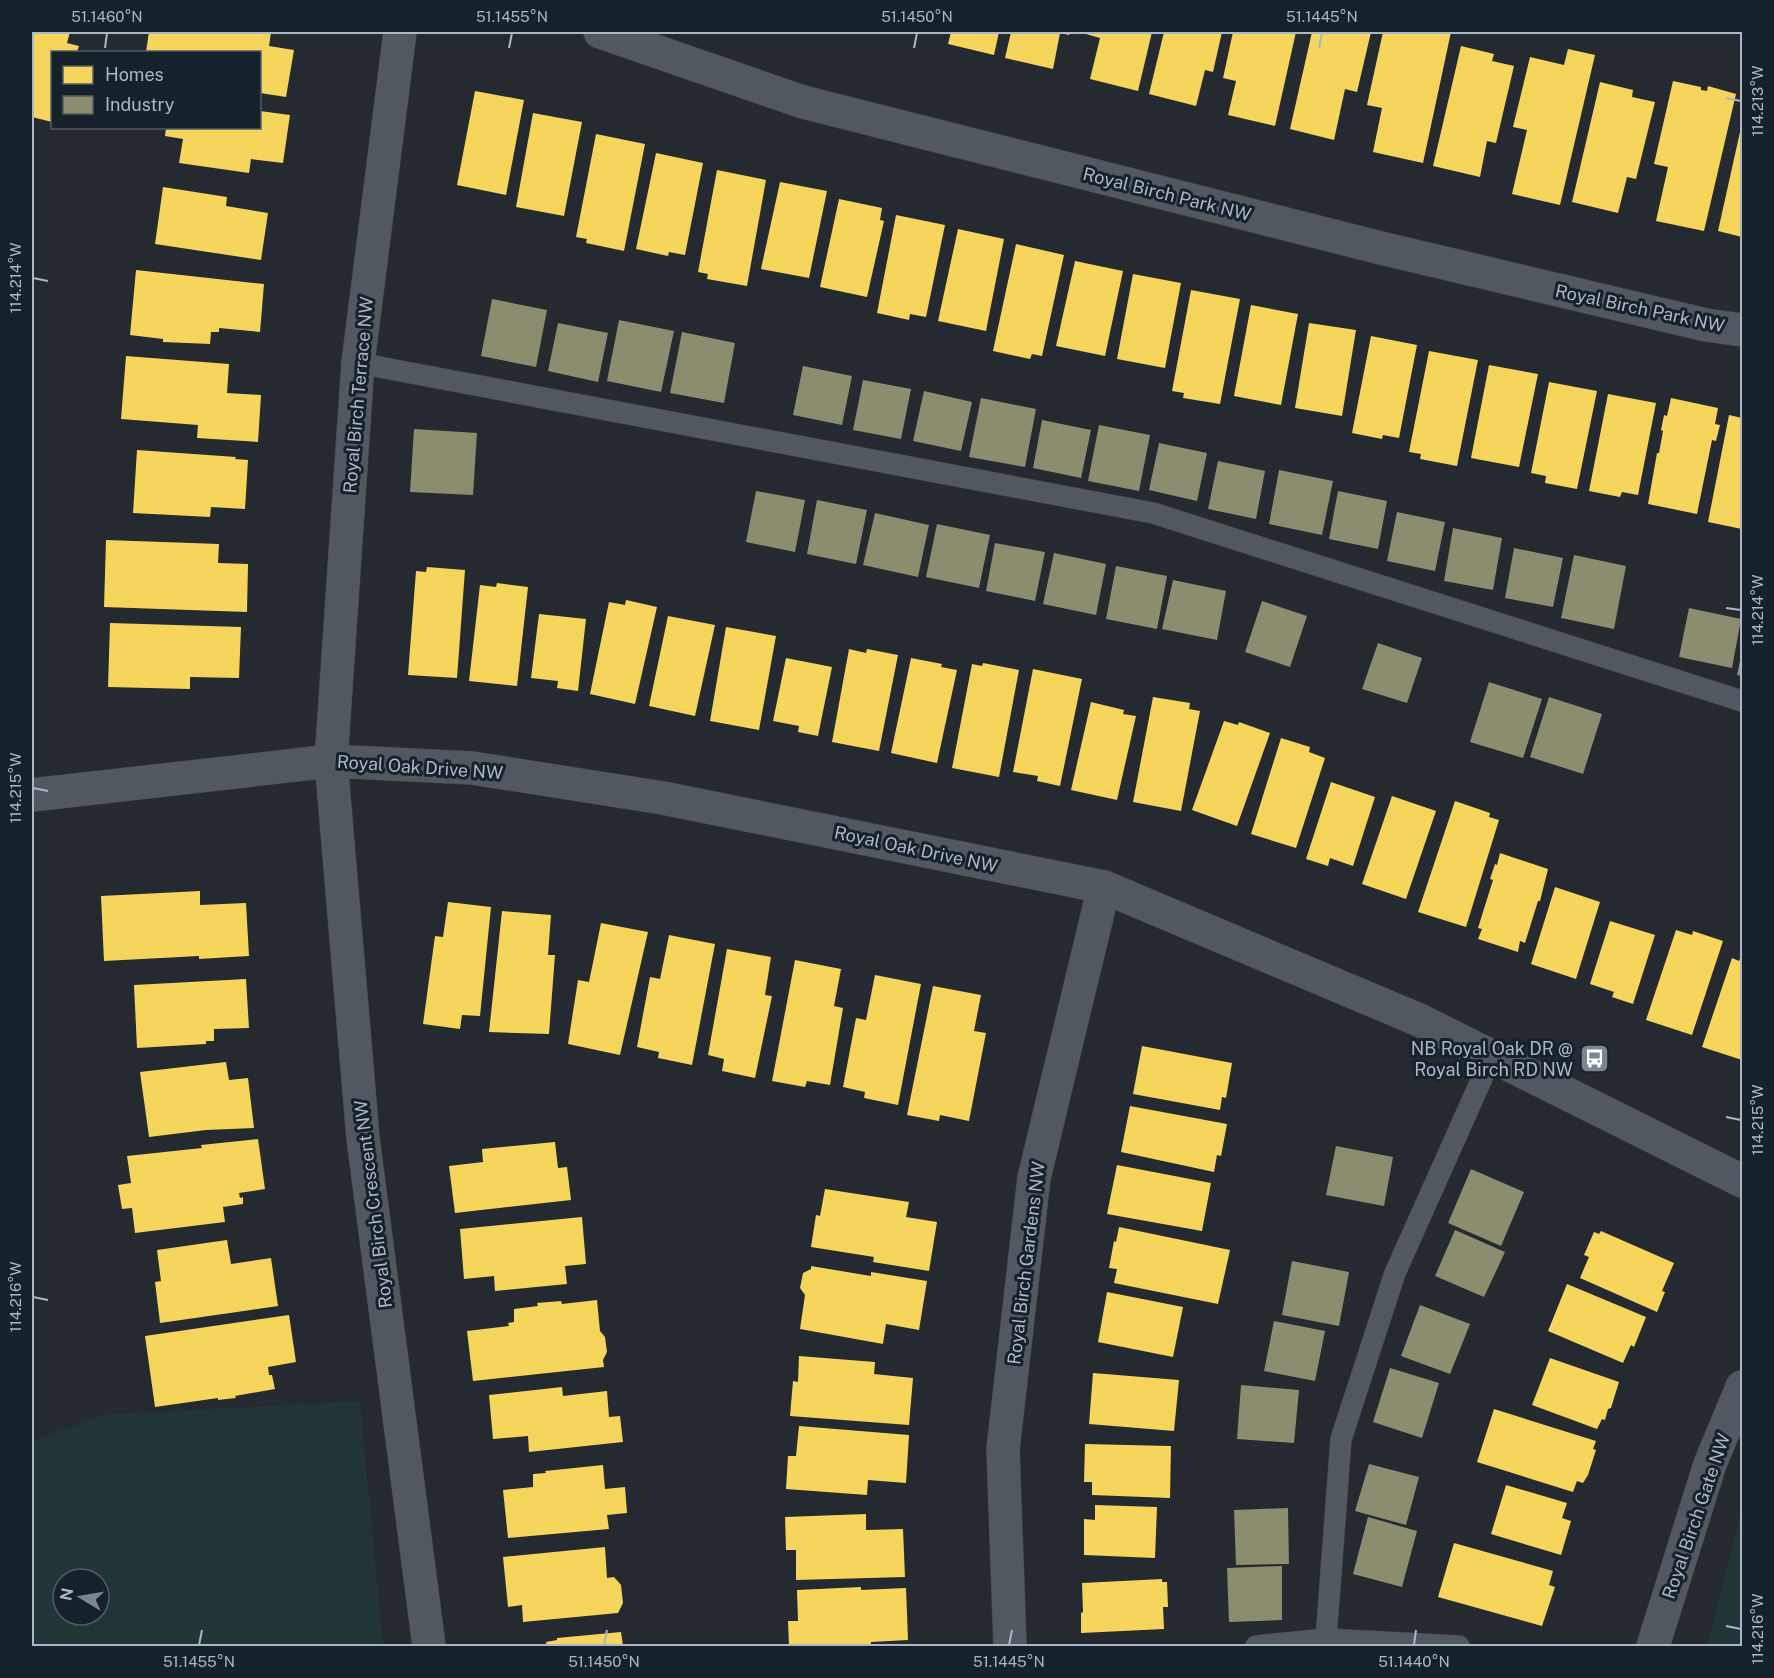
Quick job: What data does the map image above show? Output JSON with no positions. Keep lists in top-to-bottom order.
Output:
{
  "streets": {
    "street": [
      "Royal Birch Park NW",
      "Royal Birch Terrace NW",
      "Royal Oak Drive NW",
      "Royal Birch Crescent NW",
      "Royal Birch Gardens NW",
      "Royal Birch Gate NW"
    ]
  },
  "crossings": [
    ["Royal Birch Terrace NW", "Royal Oak Drive NW"],
    ["Royal Birch Terrace NW", "Royal Birch Crescent NW"],
    ["Royal Oak Drive NW", "Royal Birch Crescent NW"],
    ["Royal Oak Drive NW", "Royal Birch Gardens NW"]
  ],
  "places": {
    "bus stop": ["NB Royal Oak DR @ Royal Birch RD NW"]
  },
  "legend": ["Homes", "Industry"],
  "north": "left",
  "coordinates": [
    "51.1460°N",
    "51.1455°N",
    "51.1450°N",
    "51.1445°N",
    "114.213°W",
    "114.214°W",
    "114.215°W",
    "114.216°W",
    "51.1440°N"
  ]
}
